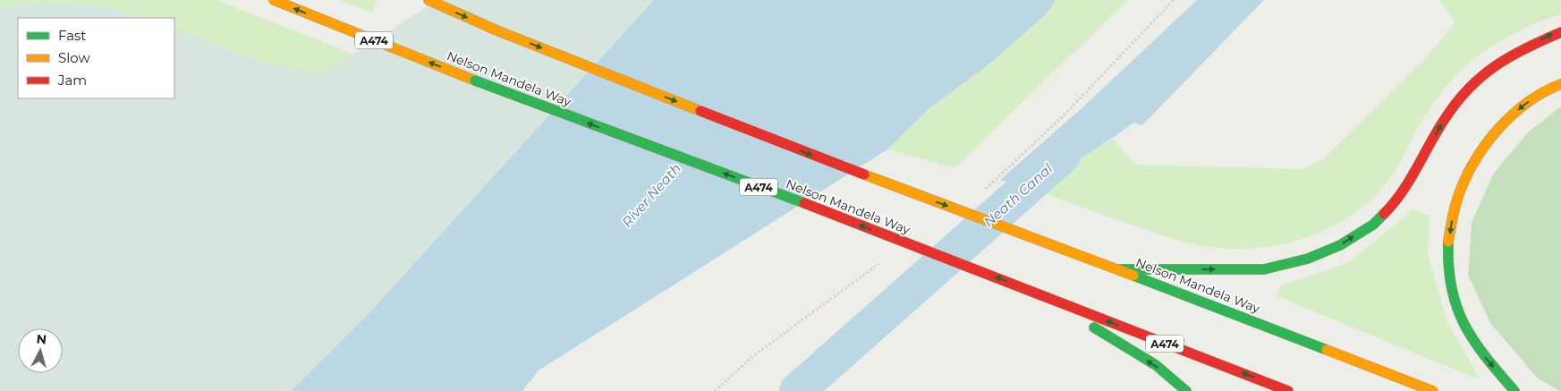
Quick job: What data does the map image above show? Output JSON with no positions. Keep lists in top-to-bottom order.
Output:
{
  "streets": {
    "main road": ["A474", "Nelson Mandela Way"]
  },
  "water": ["River Neath", "Neath Canal"],
  "legend": ["Fast", "Slow", "Jam"],
  "north": "top"
}
